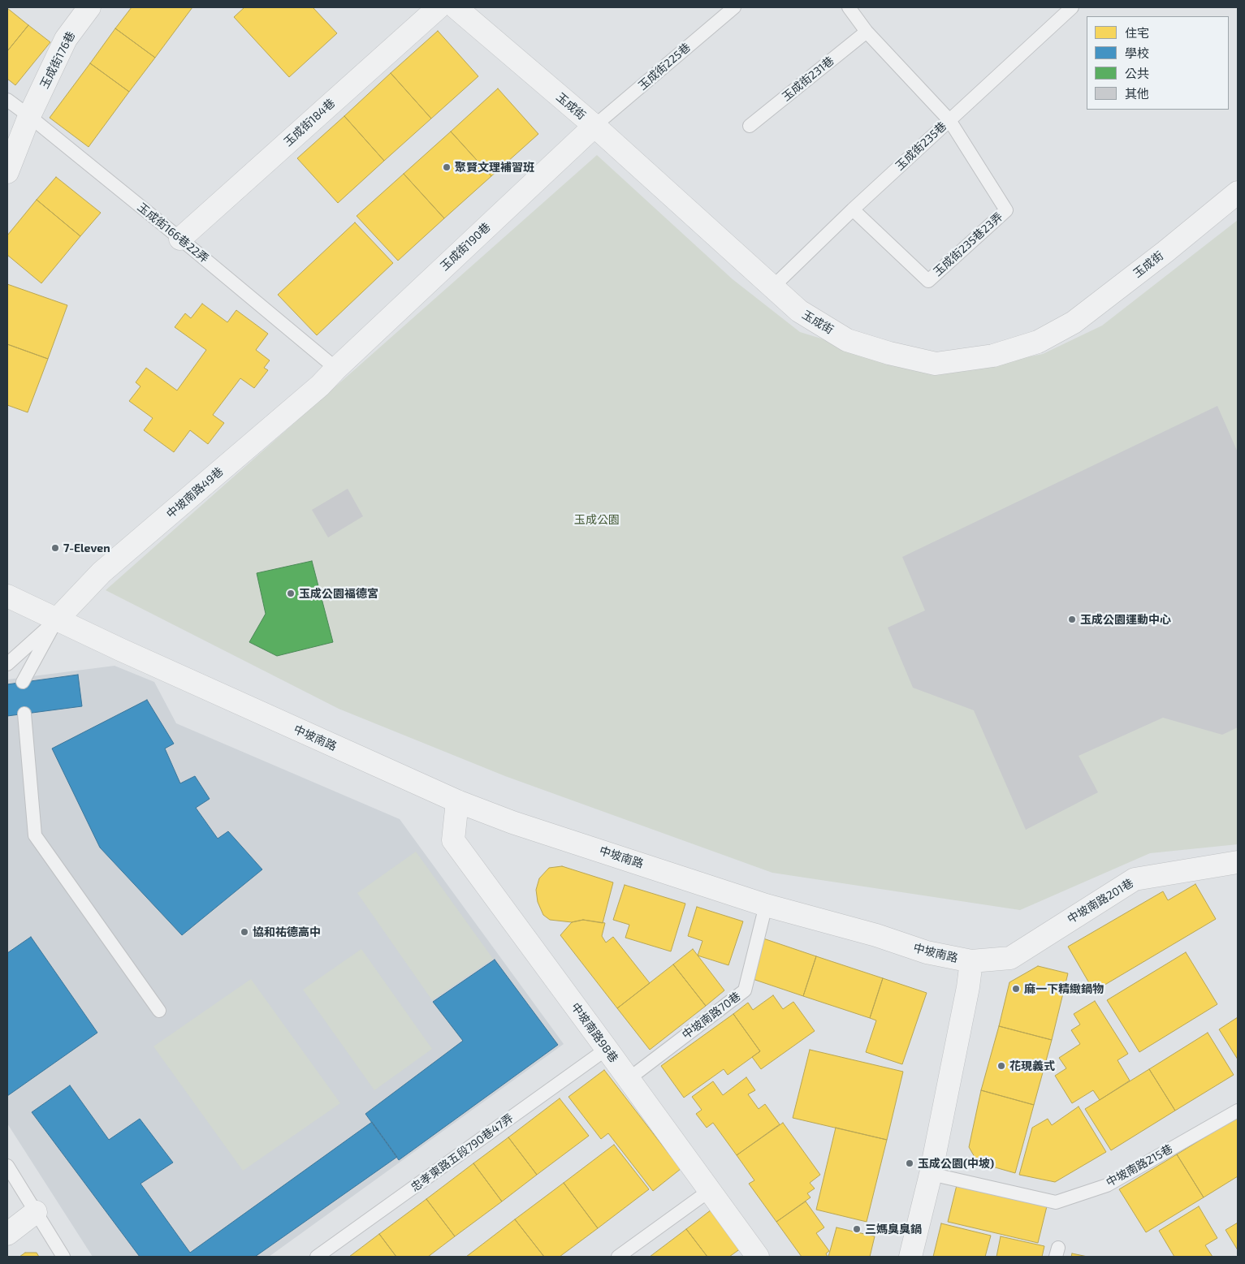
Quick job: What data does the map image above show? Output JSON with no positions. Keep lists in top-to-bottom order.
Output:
{
  "streets": {
    "street": [
      "玉成街176巷",
      "玉成街",
      "玉成街184巷",
      "玉成街190巷",
      "中坡南路49巷",
      "中坡南路",
      "中坡南路201巷",
      "中坡南路98巷"
    ],
    "lane": [
      "玉成街225巷",
      "玉成街231巷",
      "玉成街235巷",
      "玉成街166巷22弄",
      "玉成街235巷23弄",
      "中坡南路70巷",
      "忠孝東路五段790巷47弄",
      "中坡南路215巷"
    ]
  },
  "crossings": [
    ["玉成街176巷", "玉成街166巷22弄"],
    ["玉成街225巷", "玉成街"],
    ["玉成街225巷", "玉成街190巷"],
    ["玉成街", "玉成街235巷"],
    ["玉成街", "玉成街190巷"],
    ["玉成街184巷", "玉成街166巷22弄"],
    ["玉成街235巷", "玉成街235巷23弄"],
    ["玉成街166巷22弄", "玉成街190巷"],
    ["玉成街166巷22弄", "中坡南路49巷"],
    ["玉成街190巷", "中坡南路49巷"],
    ["中坡南路49巷", "中坡南路"],
    ["中坡南路", "中坡南路201巷"],
    ["中坡南路", "中坡南路70巷"],
    ["中坡南路", "中坡南路98巷"],
    ["中坡南路", "中坡南路215巷"],
    ["中坡南路70巷", "中坡南路98巷"],
    ["中坡南路98巷", "忠孝東路五段790巷47弄"]
  ],
  "parks": ["玉成公園"],
  "places": [
    "聚賢文理補習班",
    "7-Eleven",
    "玉成公園福德宮",
    "玉成公園運動中心",
    "協和祐德高中",
    "麻一下精緻鍋物",
    "花現義式",
    "玉成公園(中坡)",
    "三媽臭臭鍋"
  ],
  "legend": [
    "住宅",
    "學校",
    "公共",
    "其他"
  ]
}
